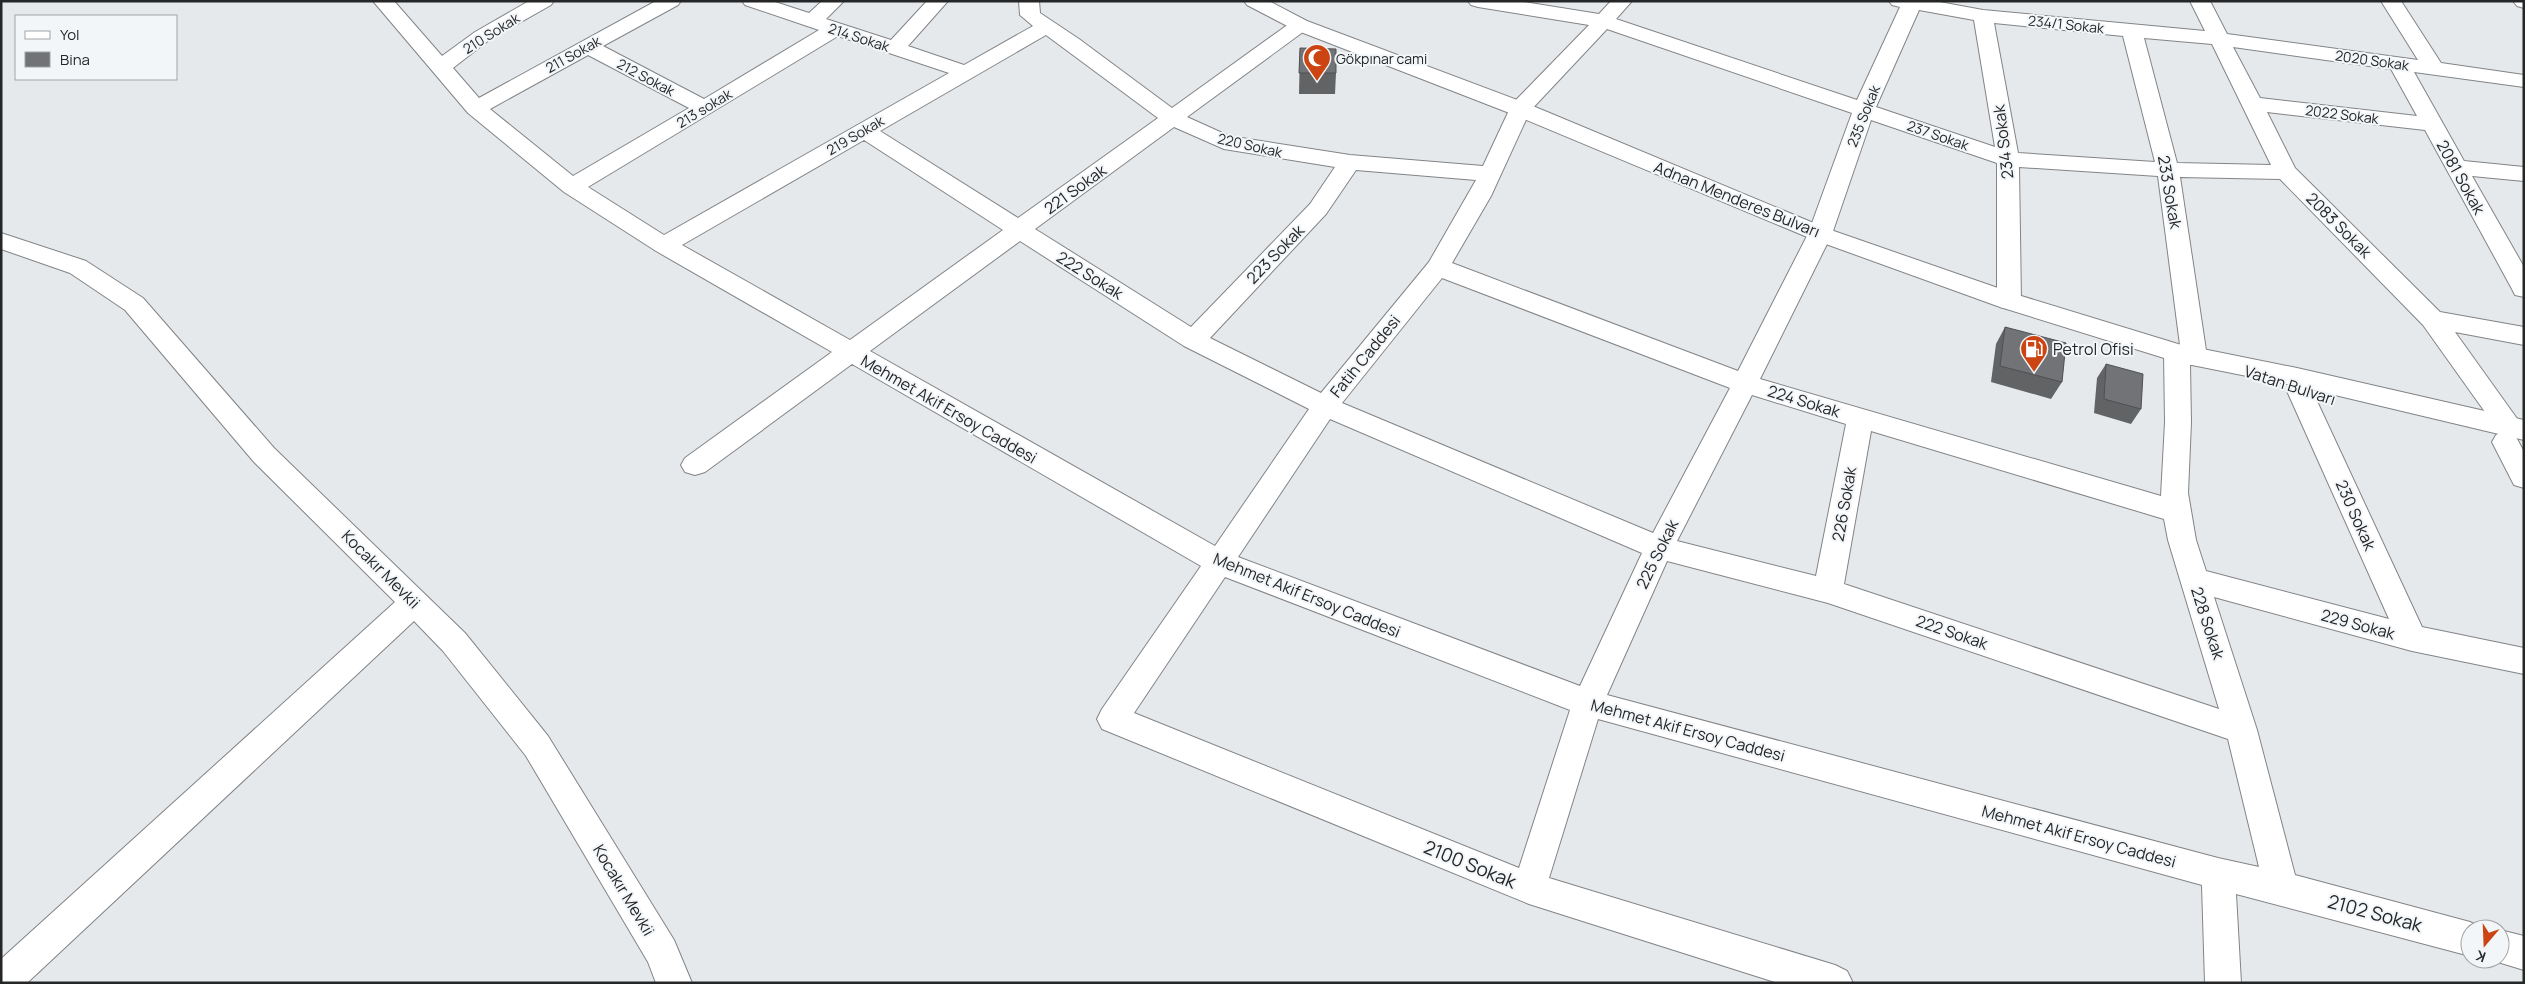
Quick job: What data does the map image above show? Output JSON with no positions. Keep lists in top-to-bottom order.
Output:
{
  "streets": {
    "street": [
      "234/1 Sokak",
      "210 Sokak",
      "214 Sokak",
      "211 Sokak",
      "2020 Sokak",
      "212 Sokak",
      "213 sokak",
      "2022 Sokak",
      "235 Sokak",
      "219 Sokak",
      "237 Sokak",
      "234 Sokak",
      "220 Sokak",
      "2081 Sokak",
      "221 Sokak",
      "233 Sokak",
      "Adnan Menderes Bulvarı",
      "2083 Sokak",
      "223 Sokak",
      "222 Sokak",
      "Fatih Caddesi",
      "Vatan Bulvarı",
      "224 Sokak",
      "Mehmet Akif Ersoy Caddesi",
      "226 Sokak",
      "230 Sokak",
      "225 Sokak",
      "Kocakır Mevkii",
      "228 Sokak",
      "229 Sokak",
      "2100 Sokak",
      "2102 Sokak"
    ]
  },
  "crossings": [
    ["234/1 Sokak", "2020 Sokak"],
    ["234/1 Sokak", "235 Sokak"],
    ["234/1 Sokak", "234 Sokak"],
    ["234/1 Sokak", "233 Sokak"],
    ["234/1 Sokak", "2083 Sokak"],
    ["210 Sokak", "Mehmet Akif Ersoy Caddesi"],
    ["214 Sokak", "213 sokak"],
    ["214 Sokak", "219 Sokak"],
    ["211 Sokak", "212 Sokak"],
    ["211 Sokak", "Mehmet Akif Ersoy Caddesi"],
    ["2020 Sokak", "2081 Sokak"],
    ["2020 Sokak", "2083 Sokak"],
    ["212 Sokak", "213 sokak"],
    ["213 sokak", "Mehmet Akif Ersoy Caddesi"],
    ["2022 Sokak", "2081 Sokak"],
    ["2022 Sokak", "2083 Sokak"],
    ["235 Sokak", "237 Sokak"],
    ["235 Sokak", "Adnan Menderes Bulvarı"],
    ["235 Sokak", "225 Sokak"],
    ["219 Sokak", "220 Sokak"],
    ["219 Sokak", "222 Sokak"],
    ["219 Sokak", "Mehmet Akif Ersoy Caddesi"],
    ["237 Sokak", "234 Sokak"],
    ["237 Sokak", "233 Sokak"],
    ["237 Sokak", "2083 Sokak"],
    ["237 Sokak", "Fatih Caddesi"],
    ["234 Sokak", "Adnan Menderes Bulvarı"],
    ["220 Sokak", "221 Sokak"],
    ["220 Sokak", "223 Sokak"],
    ["220 Sokak", "Fatih Caddesi"],
    ["221 Sokak", "Adnan Menderes Bulvarı"],
    ["221 Sokak", "222 Sokak"],
    ["221 Sokak", "Mehmet Akif Ersoy Caddesi"],
    ["233 Sokak", "Adnan Menderes Bulvarı"],
    ["233 Sokak", "228 Sokak"],
    ["Adnan Menderes Bulvarı", "Fatih Caddesi"],
    ["Adnan Menderes Bulvarı", "Vatan Bulvarı"],
    ["Adnan Menderes Bulvarı", "225 Sokak"],
    ["Adnan Menderes Bulvarı", "228 Sokak"],
    ["2083 Sokak", "Vatan Bulvarı"],
    ["223 Sokak", "222 Sokak"],
    ["222 Sokak", "Fatih Caddesi"],
    ["222 Sokak", "226 Sokak"],
    ["222 Sokak", "225 Sokak"],
    ["222 Sokak", "228 Sokak"],
    ["Fatih Caddesi", "224 Sokak"],
    ["Fatih Caddesi", "Mehmet Akif Ersoy Caddesi"],
    ["Fatih Caddesi", "2100 Sokak"],
    ["Vatan Bulvarı", "230 Sokak"],
    ["224 Sokak", "226 Sokak"],
    ["224 Sokak", "225 Sokak"],
    ["224 Sokak", "228 Sokak"],
    ["Mehmet Akif Ersoy Caddesi", "225 Sokak"],
    ["Mehmet Akif Ersoy Caddesi", "228 Sokak"],
    ["Mehmet Akif Ersoy Caddesi", "2102 Sokak"],
    ["230 Sokak", "229 Sokak"],
    ["225 Sokak", "2100 Sokak"],
    ["228 Sokak", "229 Sokak"],
    ["228 Sokak", "2102 Sokak"]
  ],
  "places": {
    "mosque": ["Gökpınar cami"],
    "fuel station": ["Petrol Ofisi"]
  },
  "legend": ["Yol", "Bina"],
  "north": "bottom"
}
